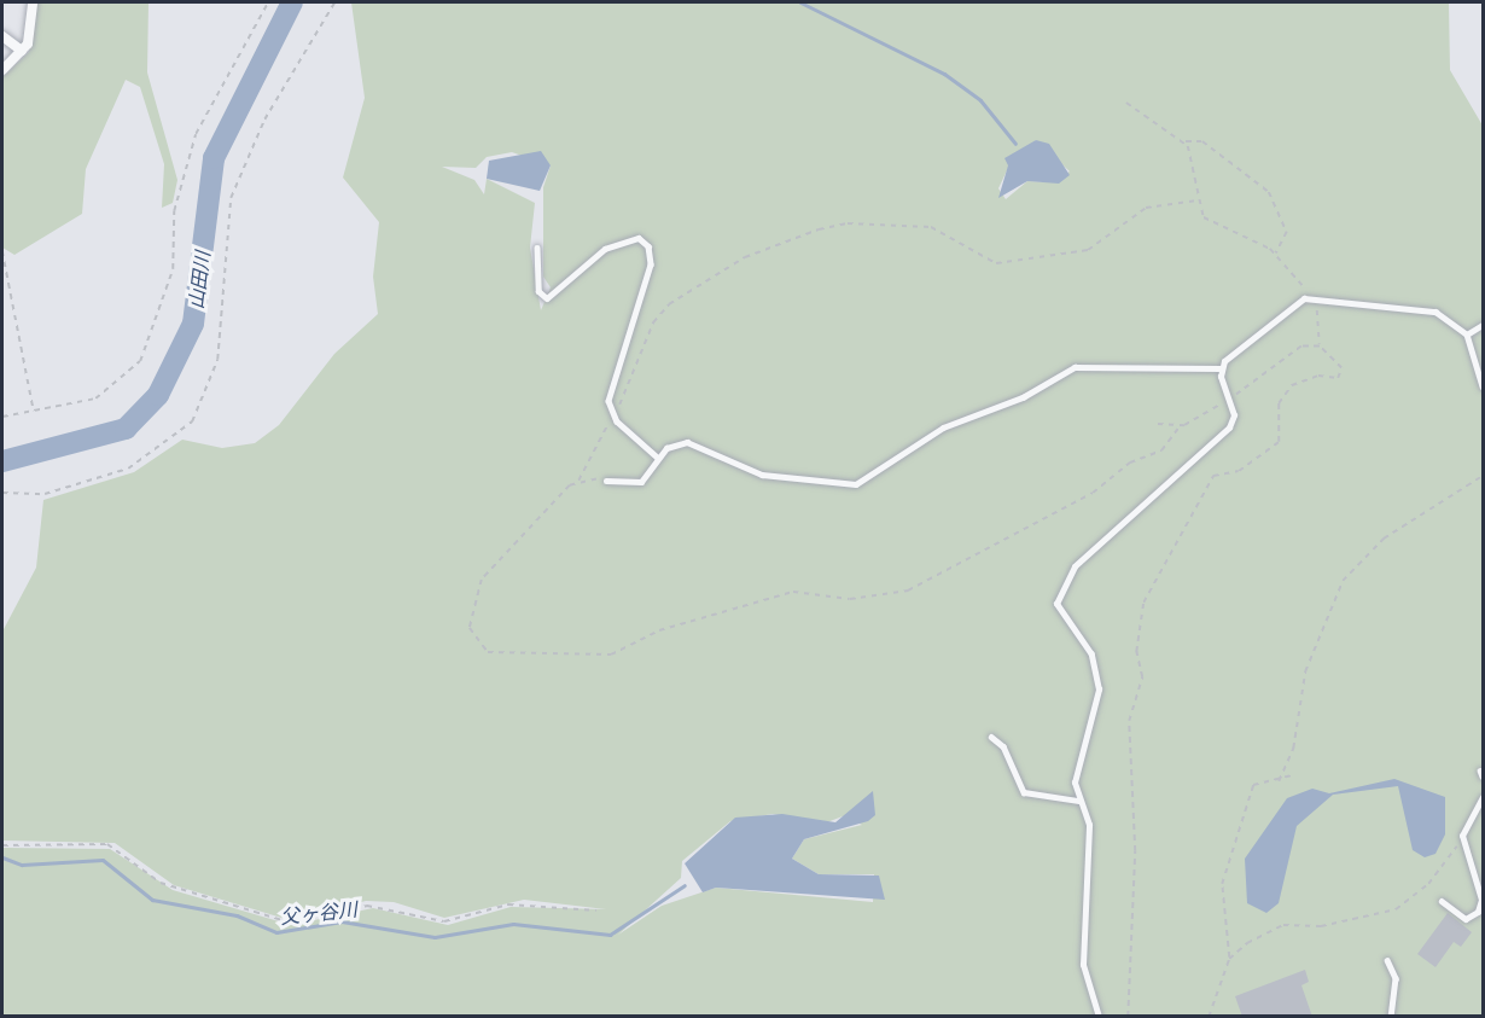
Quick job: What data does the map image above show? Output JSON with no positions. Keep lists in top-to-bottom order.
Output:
{
  "water": ["山田川", "父ヶ谷川"]
}
